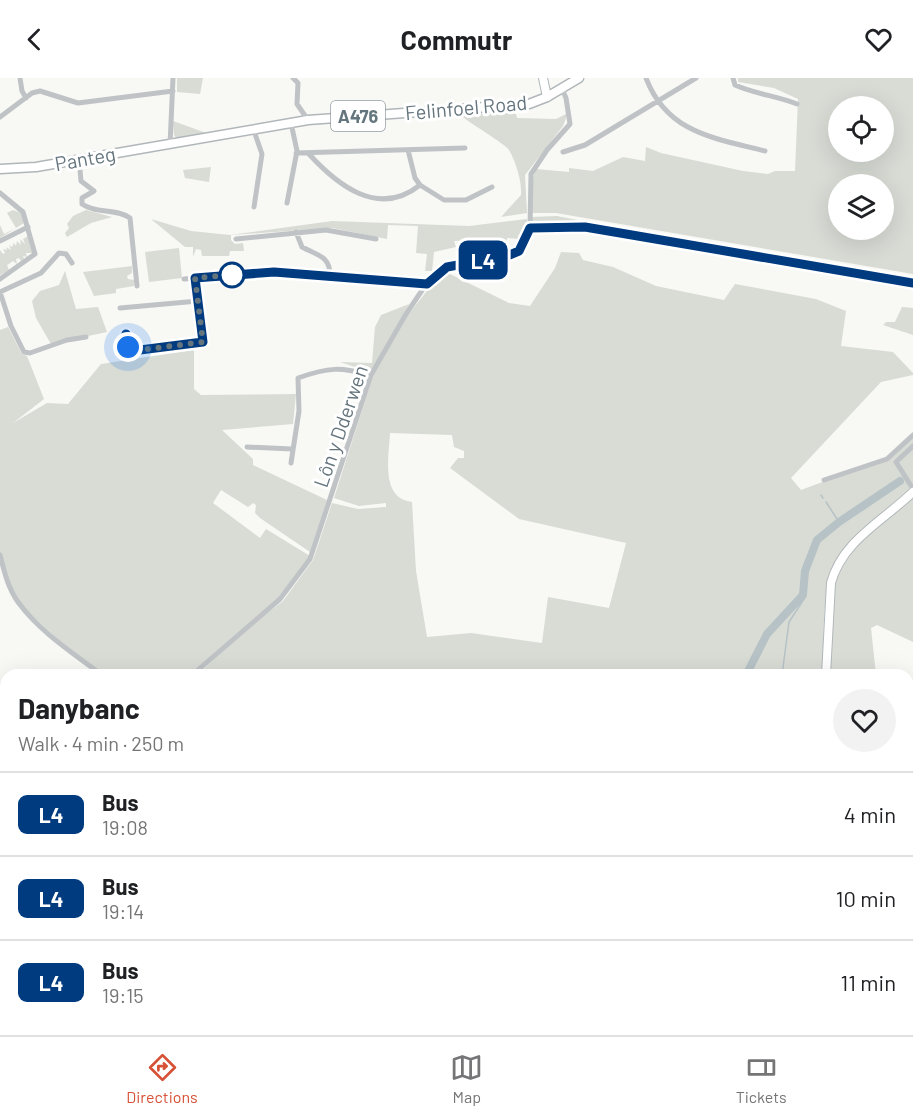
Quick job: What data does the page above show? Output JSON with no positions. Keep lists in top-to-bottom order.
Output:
{
  "streets": {
    "main road": ["Felinfoel Road", "A476", "Panteg"],
    "street": ["Lôn y Dderwen"]
  },
  "crossings": [
    ["Felinfoel Road", "Panteg"]
  ],
  "lines": ["bus line L4"],
  "page": {
    "header": "Commutr",
    "on_map": "L4",
    "heading": ["Danybanc", "Walk · 4 min · 250 m"],
    "list": [
      {
        "mark": "L4",
        "name": "Bus",
        "note": "19:08",
        "value": "4 min"
      },
      {
        "mark": "L4",
        "name": "Bus",
        "note": "19:14",
        "value": "10 min"
      },
      {
        "mark": "L4",
        "name": "Bus",
        "note": "19:15",
        "value": "11 min"
      }
    ],
    "tabs": ["Directions", "Map", "Tickets"]
  }
}
